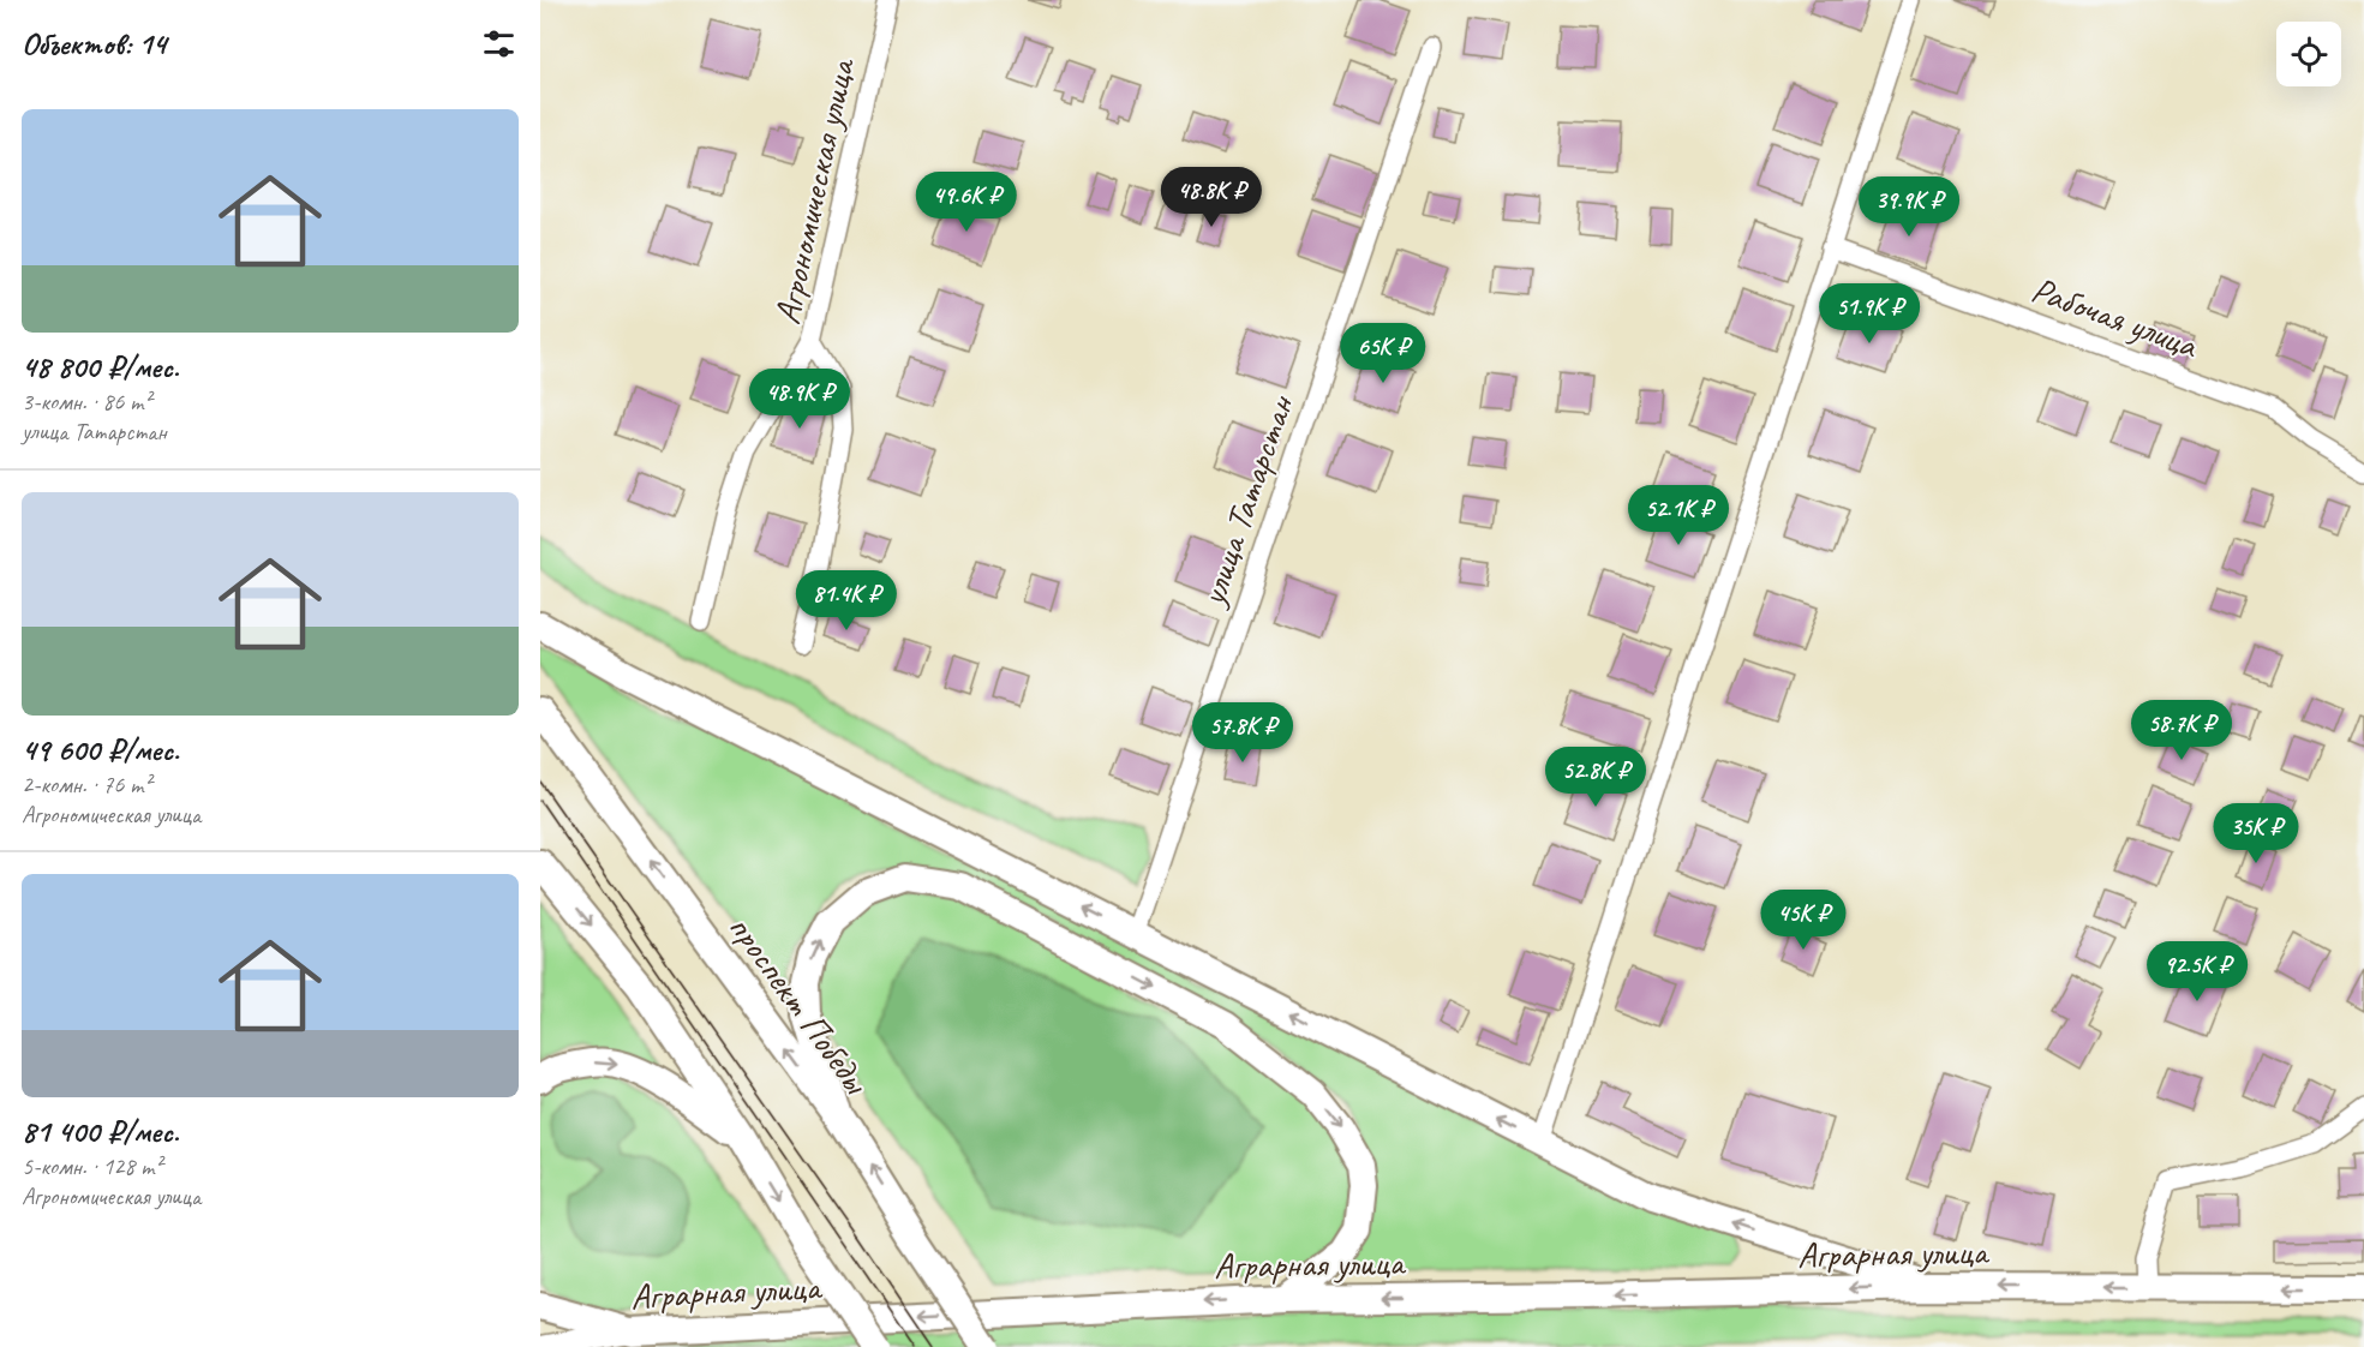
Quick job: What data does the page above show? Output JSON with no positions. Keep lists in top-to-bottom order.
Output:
{
  "streets": {
    "main road": ["проспект Победы", "Аграрная улица"],
    "street": ["Агрономическая улица", "Рабочая улица", "улица Татарстан"]
  },
  "one_way": ["Аграрная улица"],
  "page": {
    "heading": "Объектов: 14",
    "list": [
      {
        "name": "48 800 ₽/мес.",
        "note": "3-комн. · 86 m² · улица Татарстан"
      },
      {
        "name": "49 600 ₽/мес.",
        "note": "2-комн. · 76 m² · Агрономическая улица"
      },
      {
        "name": "81 400 ₽/мес.",
        "note": "5-комн. · 128 m² · Агрономическая улица"
      }
    ],
    "price": [
      "48.8K ₽",
      "49.6K ₽",
      "39.9K ₽",
      "51.9K ₽",
      "65K ₽",
      "48.9K ₽",
      "52.1K ₽",
      "81.4K ₽",
      "58.7K ₽",
      "57.8K ₽",
      "52.8K ₽",
      "35K ₽",
      "45K ₽",
      "92.5K ₽"
    ]
  }
}
